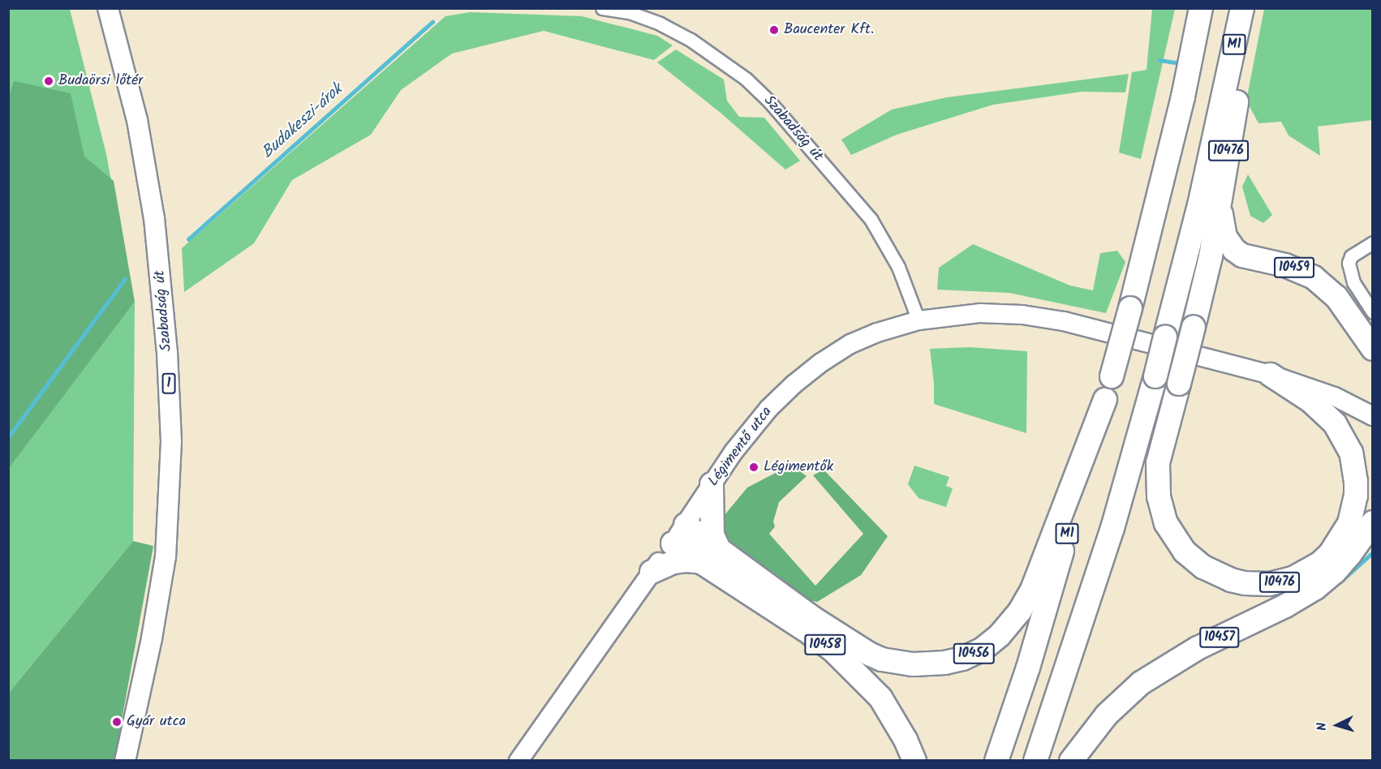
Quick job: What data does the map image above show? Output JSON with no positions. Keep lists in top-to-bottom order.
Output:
{
  "streets": {
    "highway": [
      "M1",
      "10476",
      "10459",
      "10457",
      "10458",
      "10456"
    ],
    "main road": ["Szabadság út", "1", "Légimentő utca"]
  },
  "crossings": [
    ["M1", "10476"],
    ["M1", "10456"],
    ["Szabadság út", "Légimentő utca"],
    ["10476", "10459"],
    ["10476", "Légimentő utca"],
    ["Légimentő utca", "10458"],
    ["Légimentő utca", "10456"],
    ["10458", "10456"]
  ],
  "water": ["Budakeszi-árok"],
  "places": [
    "Baucenter Kft.",
    "Budaörsi lőtér",
    "Légimentők",
    "Gyár utca"
  ],
  "north": "left"
}
